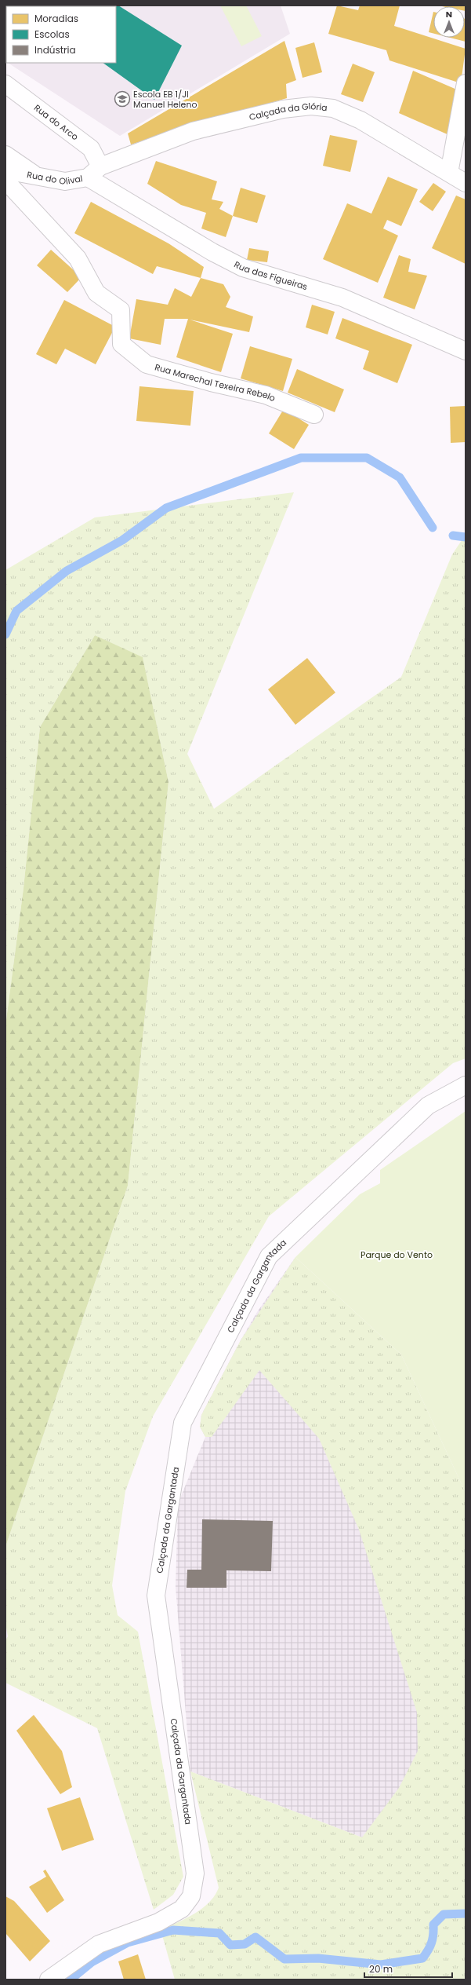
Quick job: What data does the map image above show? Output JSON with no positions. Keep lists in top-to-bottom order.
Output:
{
  "streets": {
    "street": [
      "Calçada da Glória",
      "Rua do Arco",
      "Rua do Olival",
      "Rua das Figueiras",
      "Rua Marechal Texeira Rebelo",
      "Calçada da Gargantada"
    ]
  },
  "crossings": [
    ["Calçada da Glória", "Rua do Arco"],
    ["Calçada da Glória", "Rua do Olival"],
    ["Calçada da Glória", "Rua das Figueiras"],
    ["Rua do Arco", "Rua do Olival"],
    ["Rua do Arco", "Rua das Figueiras"],
    ["Rua do Olival", "Rua das Figueiras"]
  ],
  "parks": ["Parque do Vento"],
  "places": {
    "school or university": ["Escola EB 1/JI Manuel Heleno"]
  },
  "legend": ["Moradias", "Escolas", "Indústria"],
  "scale_bar": "20 m",
  "north": "top"
}
